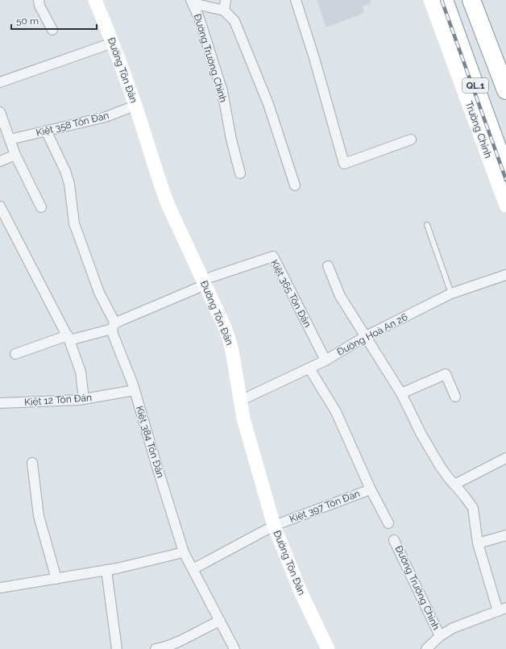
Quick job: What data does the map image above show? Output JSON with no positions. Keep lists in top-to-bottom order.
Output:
{
  "streets": {
    "highway": ["QL.1"],
    "street": [
      "Đường Trường Chinh",
      "Đường Tôn Đản",
      "Kiệt 358 Tôn Đản",
      "Trường Chinh",
      "Kiệt 365 Tôn Đản",
      "Đường Hoà An 26",
      "Kiệt 12 Tôn Đản",
      "Kiệt 384 Tôn Đản",
      "Kiệt 397 Tôn Đản"
    ]
  },
  "crossings": [
    ["Đường Trường Chinh", "Đường Hoà An 26"],
    ["Đường Tôn Đản", "Kiệt 358 Tôn Đản"],
    ["Đường Tôn Đản", "Kiệt 365 Tôn Đản"],
    ["Đường Tôn Đản", "Đường Hoà An 26"],
    ["Đường Tôn Đản", "Kiệt 397 Tôn Đản"],
    ["Kiệt 365 Tôn Đản", "Đường Hoà An 26"],
    ["Kiệt 12 Tôn Đản", "Kiệt 384 Tôn Đản"],
    ["Kiệt 384 Tôn Đản", "Kiệt 397 Tôn Đản"]
  ],
  "scale_bar": "50 m"
}
